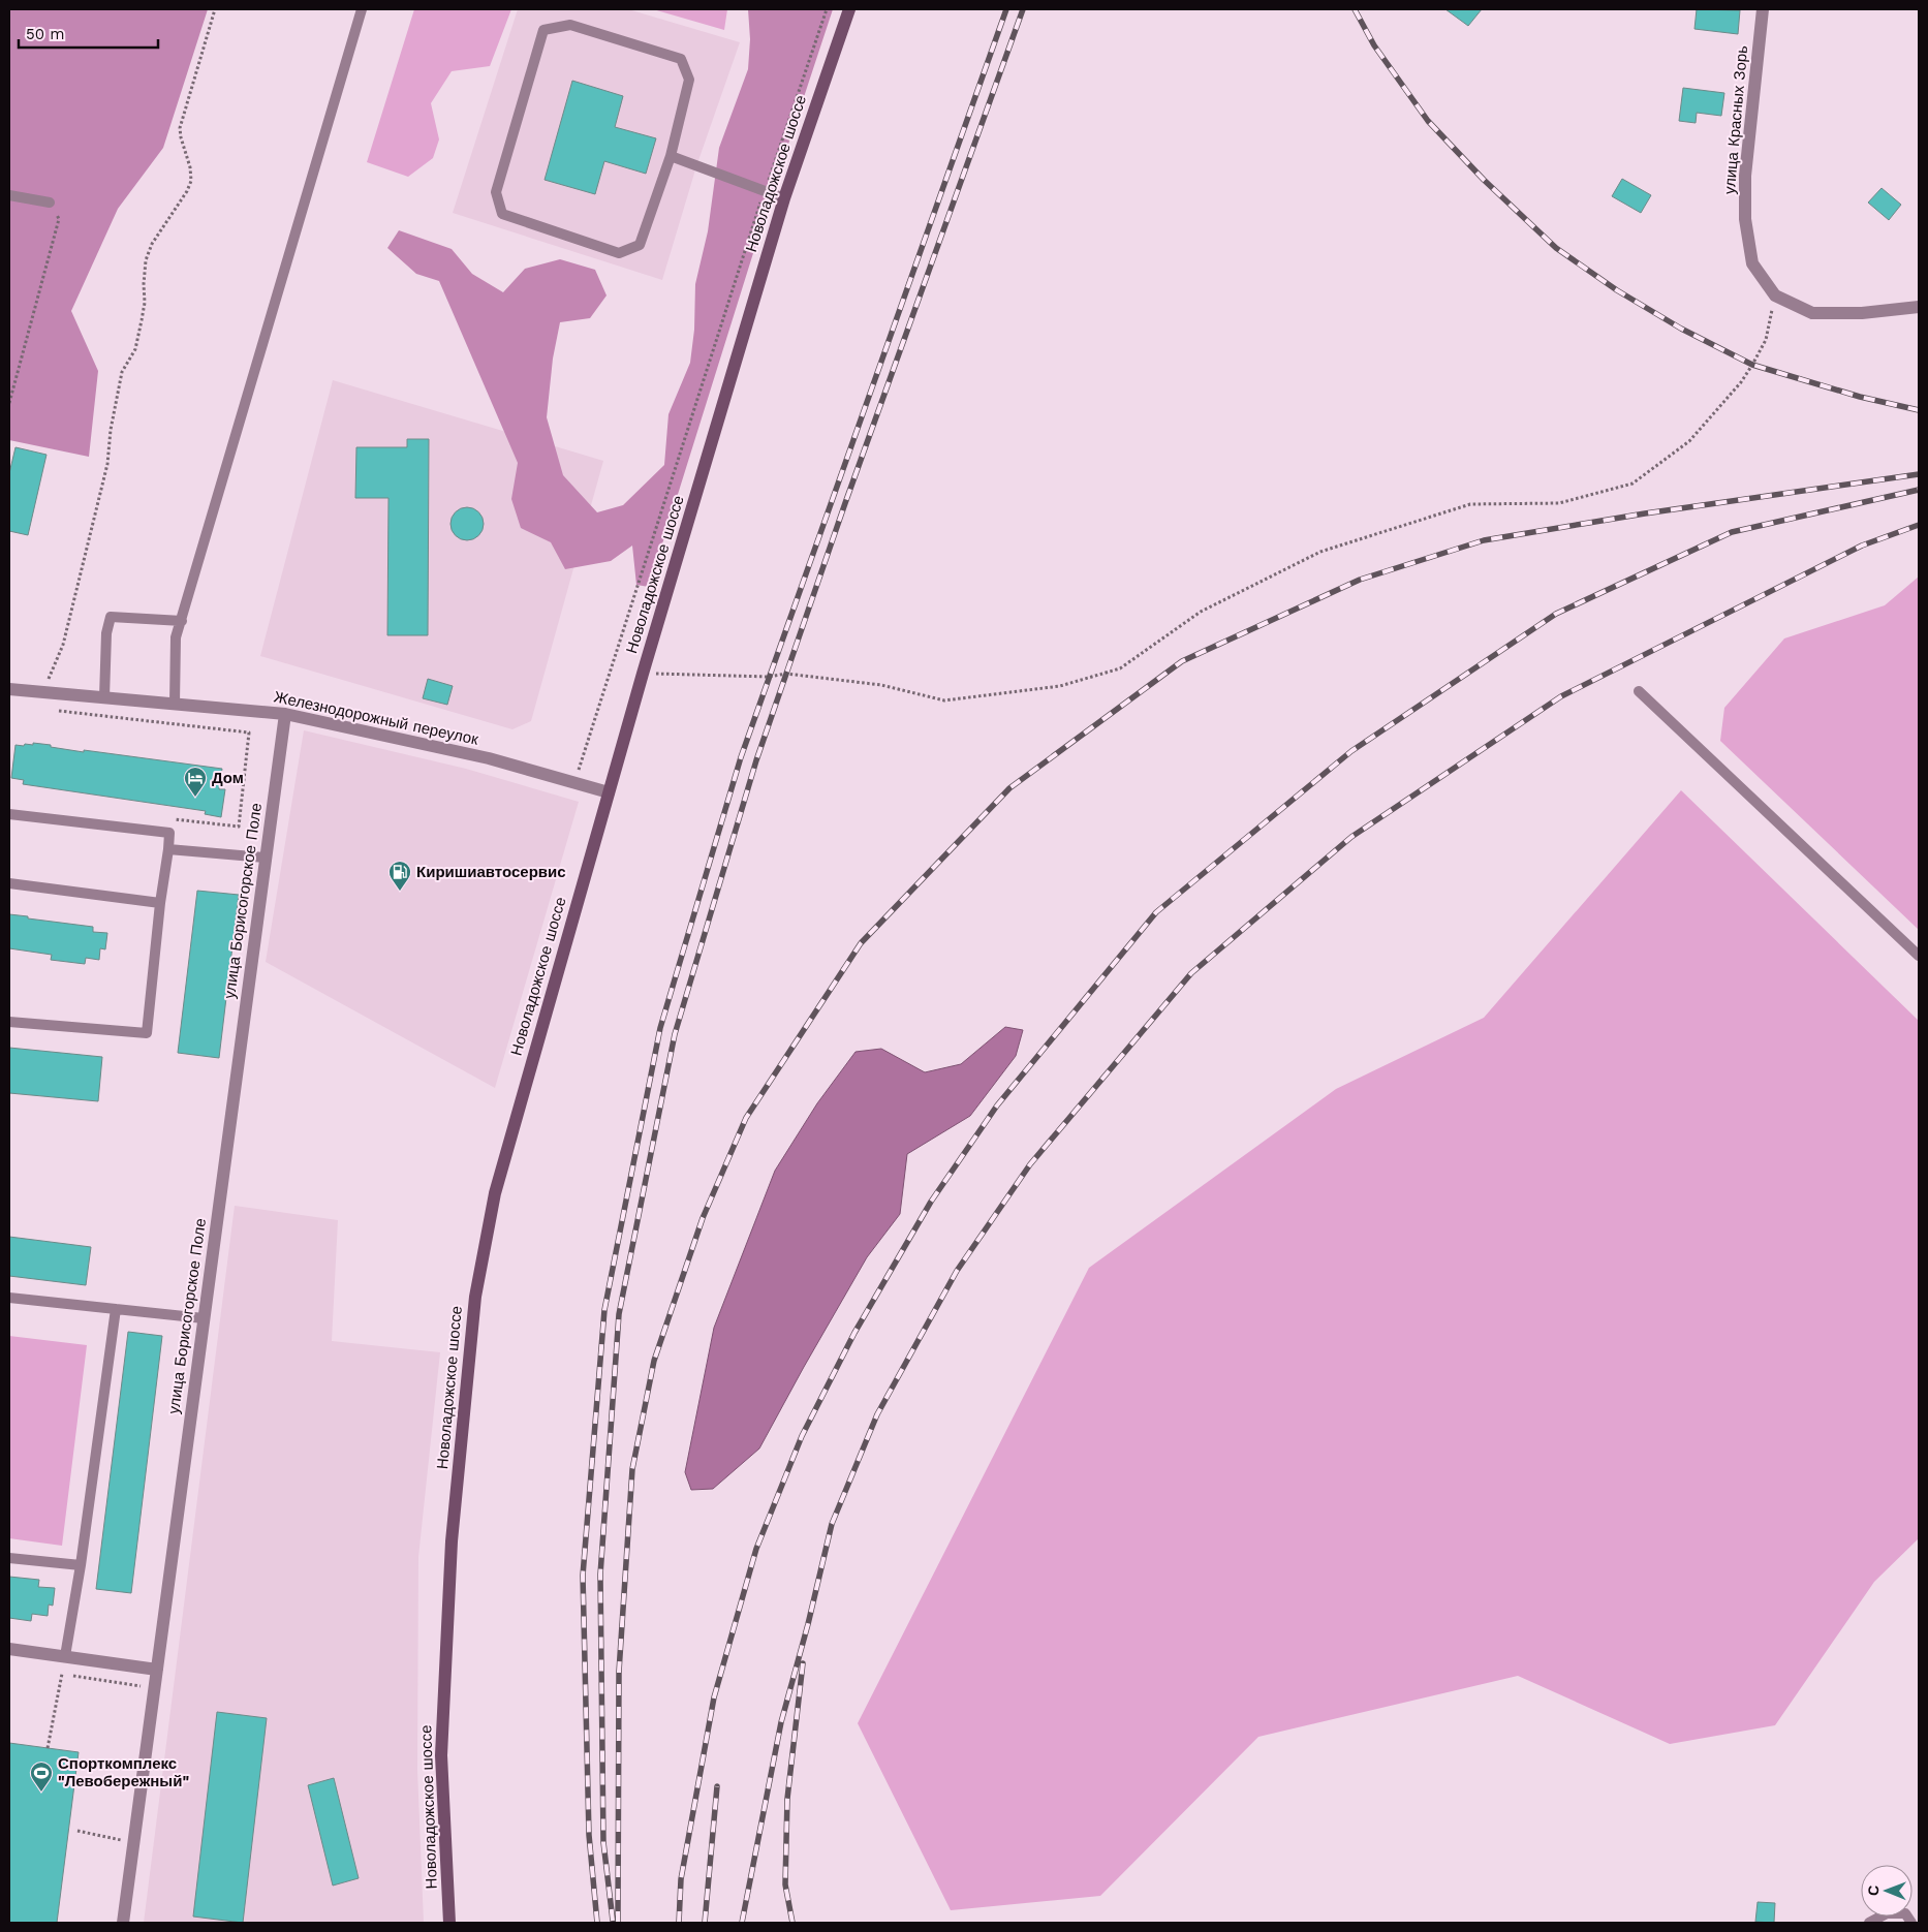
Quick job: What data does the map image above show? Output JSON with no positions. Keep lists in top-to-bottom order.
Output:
{
  "streets": {
    "main road": ["Новоладожское шоссе"],
    "street": ["улица Красных Зорь", "Железнодорожный переулок", "улица Борисогорское Поле"]
  },
  "crossings": [
    ["Новоладожское шоссе", "Железнодорожный переулок"],
    ["Железнодорожный переулок", "улица Борисогорское Поле"]
  ],
  "places": {
    "hotel": ["Дом"],
    "fuel station": ["Киришиавтосервис"],
    "sports": ["Спорткомплекс \"Левобережный\""]
  },
  "scale_bar": "50 m",
  "north": "left"
}
